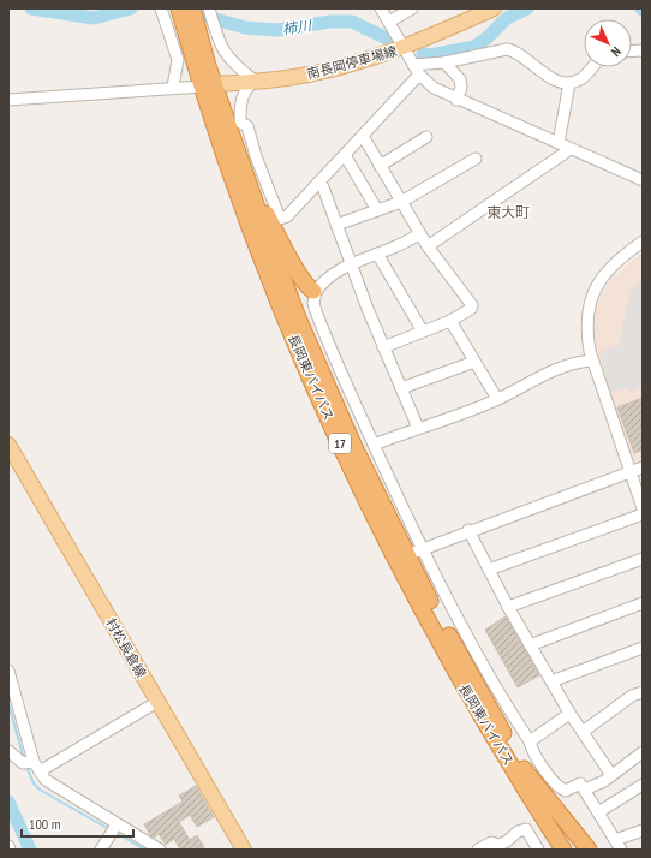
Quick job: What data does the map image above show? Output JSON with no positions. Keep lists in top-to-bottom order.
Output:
{
  "streets": {
    "highway": ["長岡東バイパス", "17"],
    "main road": ["南長岡停車場線", "村松長倉線"]
  },
  "crossings": [
    ["南長岡停車場線", "長岡東バイパス"]
  ],
  "districts": ["東大町"],
  "water": ["柿川"],
  "scale_bar": "100 m",
  "north": "bottom right"
}
